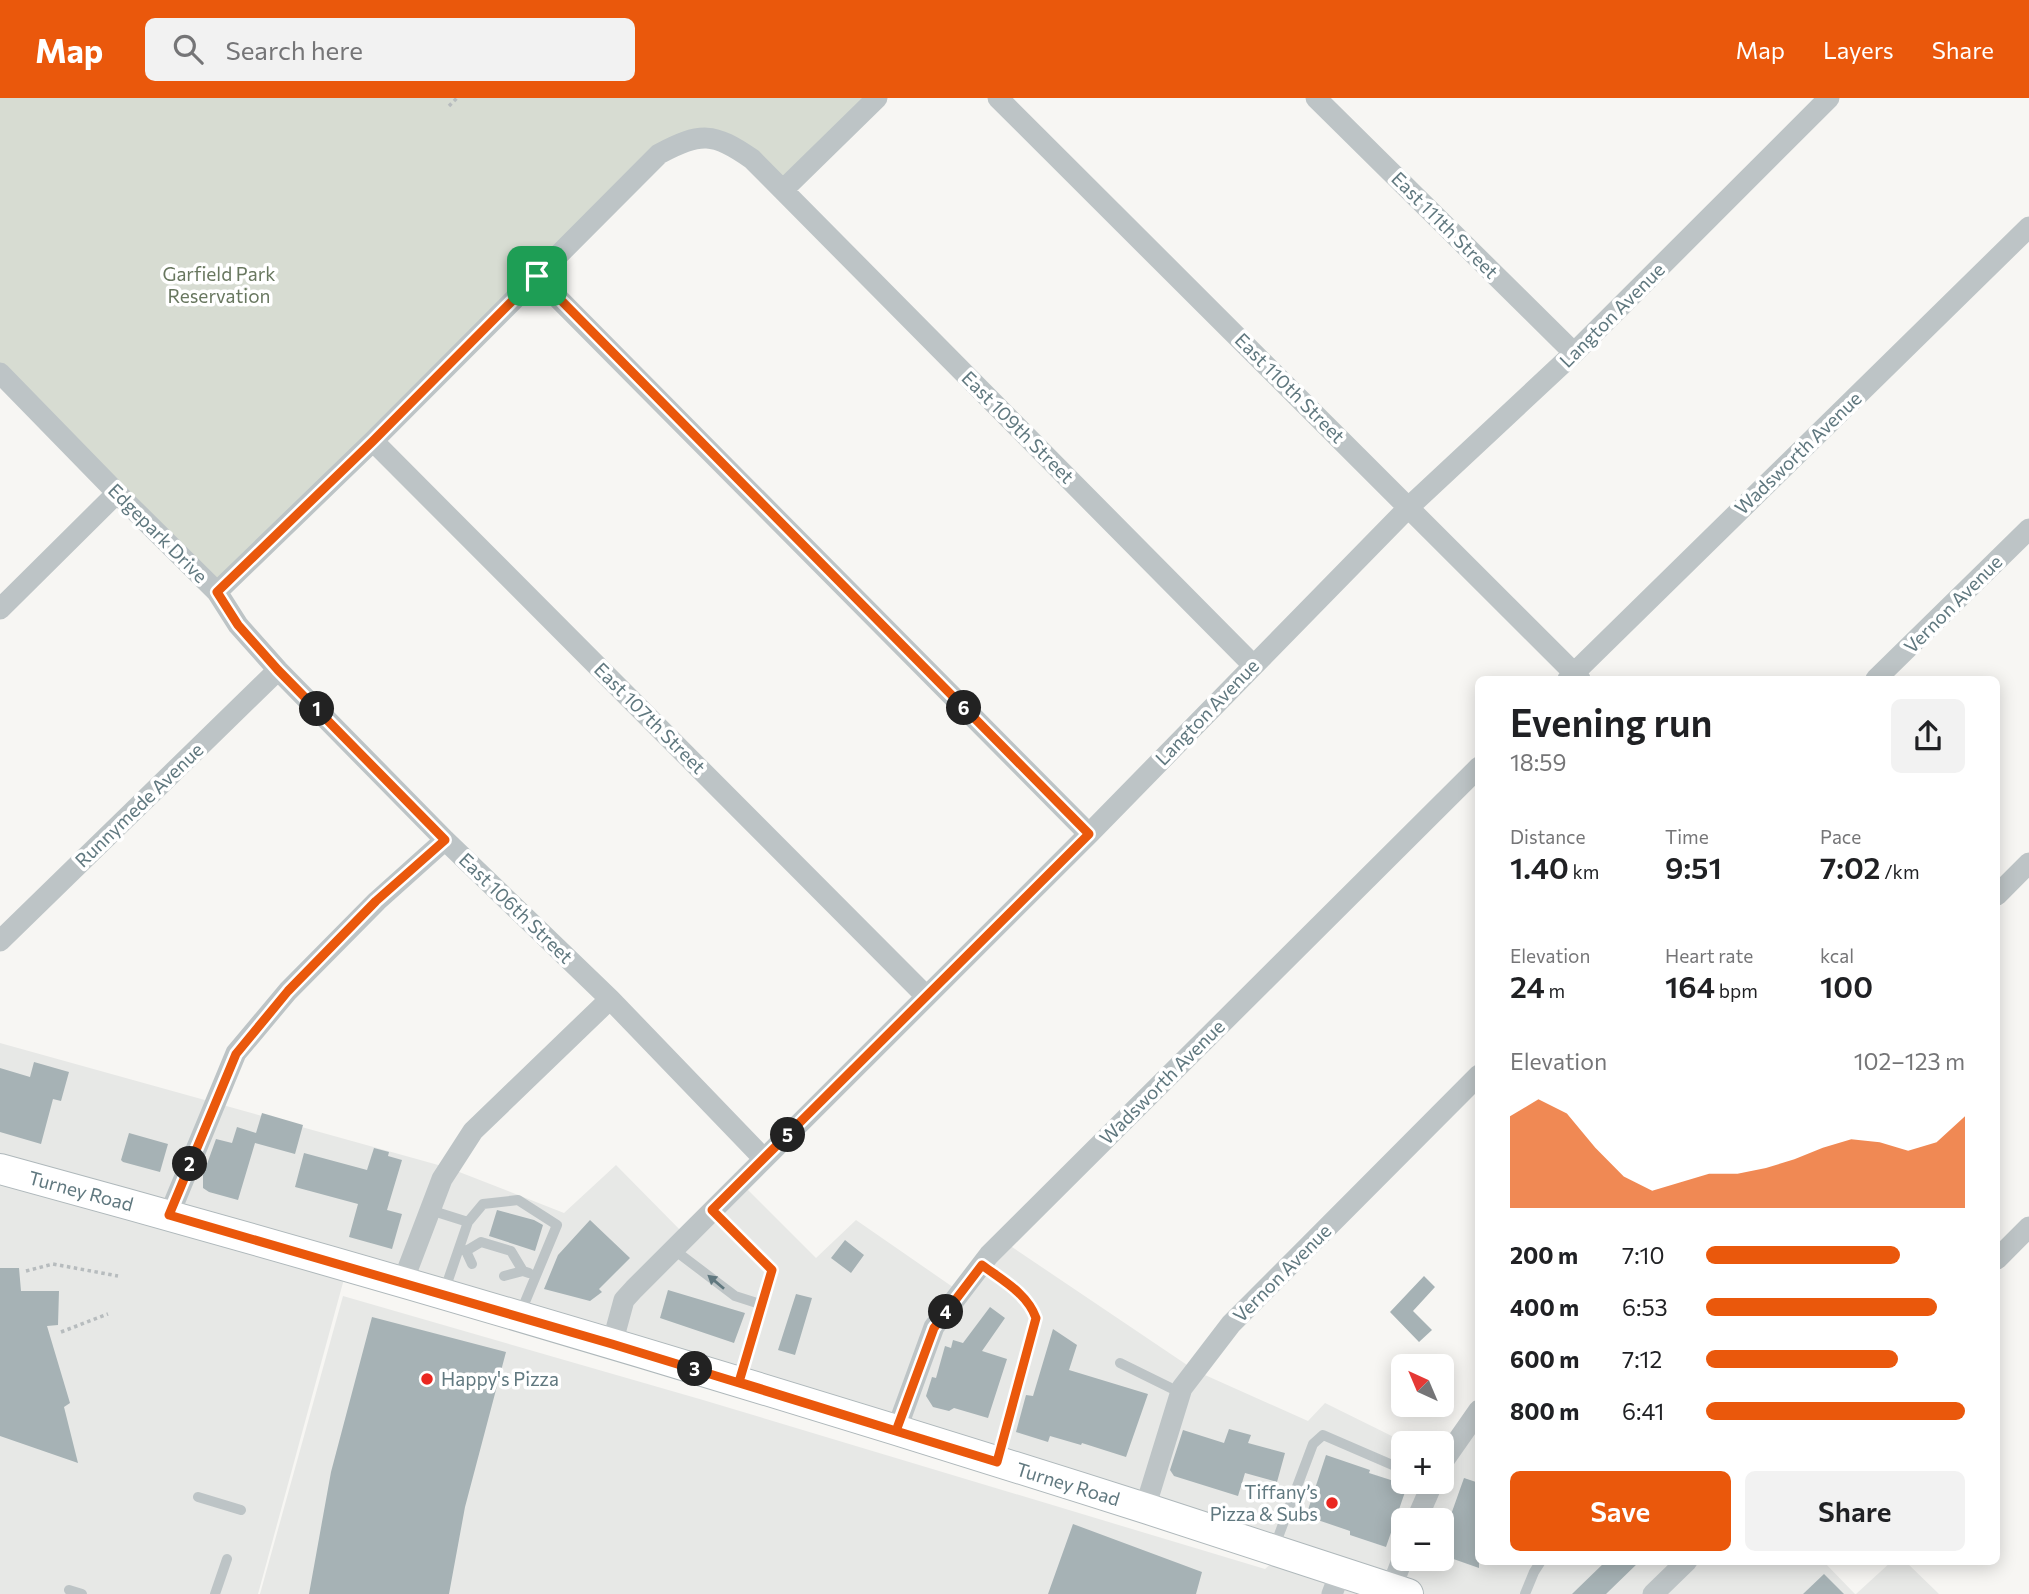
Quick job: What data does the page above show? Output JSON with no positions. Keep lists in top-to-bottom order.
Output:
{
  "streets": {
    "main road": ["Turney Road"],
    "street": [
      "East 111th Street",
      "Langton Avenue",
      "East 110th Street",
      "East 109th Street",
      "Wadsworth Avenue",
      "Edgepark Drive",
      "Vernon Avenue",
      "East 107th Street",
      "Runnymede Avenue",
      "East 106th Street"
    ]
  },
  "crossings": [
    ["East 111th Street", "Langton Avenue"],
    ["Langton Avenue", "East 110th Street"],
    ["Langton Avenue", "East 109th Street"],
    ["Langton Avenue", "East 107th Street"],
    ["Langton Avenue", "East 106th Street"],
    ["Langton Avenue", "Turney Road"],
    ["East 109th Street", "Edgepark Drive"],
    ["Wadsworth Avenue", "Turney Road"],
    ["Edgepark Drive", "East 107th Street"],
    ["Edgepark Drive", "East 106th Street"],
    ["Vernon Avenue", "Turney Road"],
    ["Runnymede Avenue", "East 106th Street"]
  ],
  "parks": ["Garfield Park Reservation"],
  "places": ["Happy's Pizza", "Tiffany’s Pizza & Subs"],
  "north": "top left",
  "page": {
    "header": "Map",
    "search": "Search here",
    "nav": ["Map", "Layers", "Share"],
    "heading": ["Evening run", "18:59"],
    "pins": [
      "6",
      "1",
      "5",
      "2",
      "4",
      "3"
    ],
    "stats": [
      ["Distance", "1.40 km"],
      ["Time", "9:51"],
      ["Pace", "7:02 /km"],
      ["Elevation", "24 m"],
      ["Heart rate", "164 bpm"],
      ["kcal", "100"]
    ],
    "chart": ["Elevation", "102–123 m"],
    "list": [
      {
        "name": "200 m",
        "note": "7:10"
      },
      {
        "name": "400 m",
        "note": "6:53"
      },
      {
        "name": "600 m",
        "note": "7:12"
      },
      {
        "name": "800 m",
        "note": "6:41"
      }
    ],
    "map_buttons": ["+", "−"],
    "buttons": ["Save", "Share"]
  }
}
